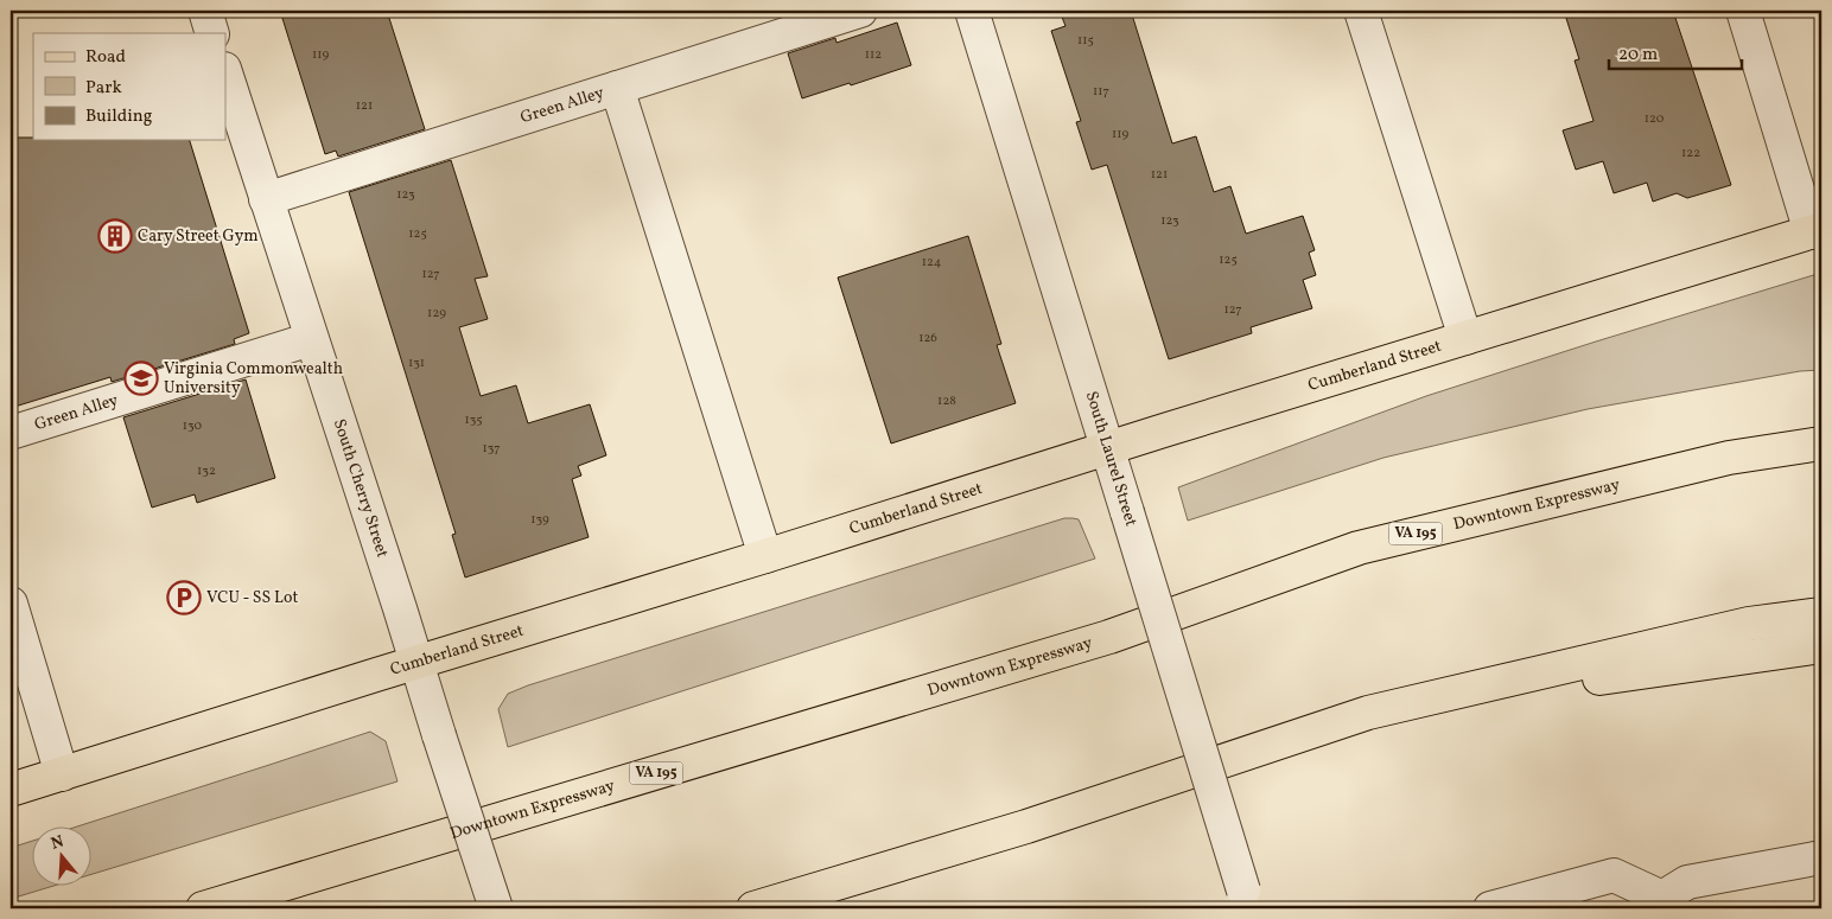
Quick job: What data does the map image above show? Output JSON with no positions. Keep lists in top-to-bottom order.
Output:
{
  "streets": {
    "main road": ["Cumberland Street", "Downtown Expressway", "VA 195"],
    "street": ["Green Alley", "South Laurel Street", "South Cherry Street"]
  },
  "crossings": [
    ["Green Alley", "South Cherry Street"],
    ["Cumberland Street", "South Laurel Street"],
    ["Cumberland Street", "South Cherry Street"]
  ],
  "places": {
    "building": ["Cary Street Gym"],
    "school or university": ["Virginia Commonwealth University"],
    "parking": ["VCU - SS Lot"]
  },
  "house_numbers": [
    "115",
    "119",
    "112",
    "117",
    "121",
    "120",
    "119",
    "122",
    "121",
    "123",
    "123",
    "125",
    "125",
    "124",
    "127",
    "127",
    "129",
    "126",
    "131",
    "128",
    "135",
    "130",
    "137",
    "132",
    "139"
  ],
  "legend": ["Road", "Park", "Building"],
  "scale_bar": "20 m",
  "north": "top"
}
